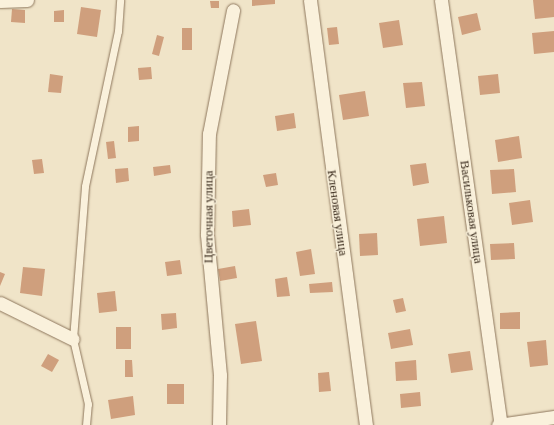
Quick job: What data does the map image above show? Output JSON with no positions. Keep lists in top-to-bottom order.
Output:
{
  "streets": {
    "street": ["Васильковая улица", "Кленовая улица", "Цветочная улица"]
  }
}
